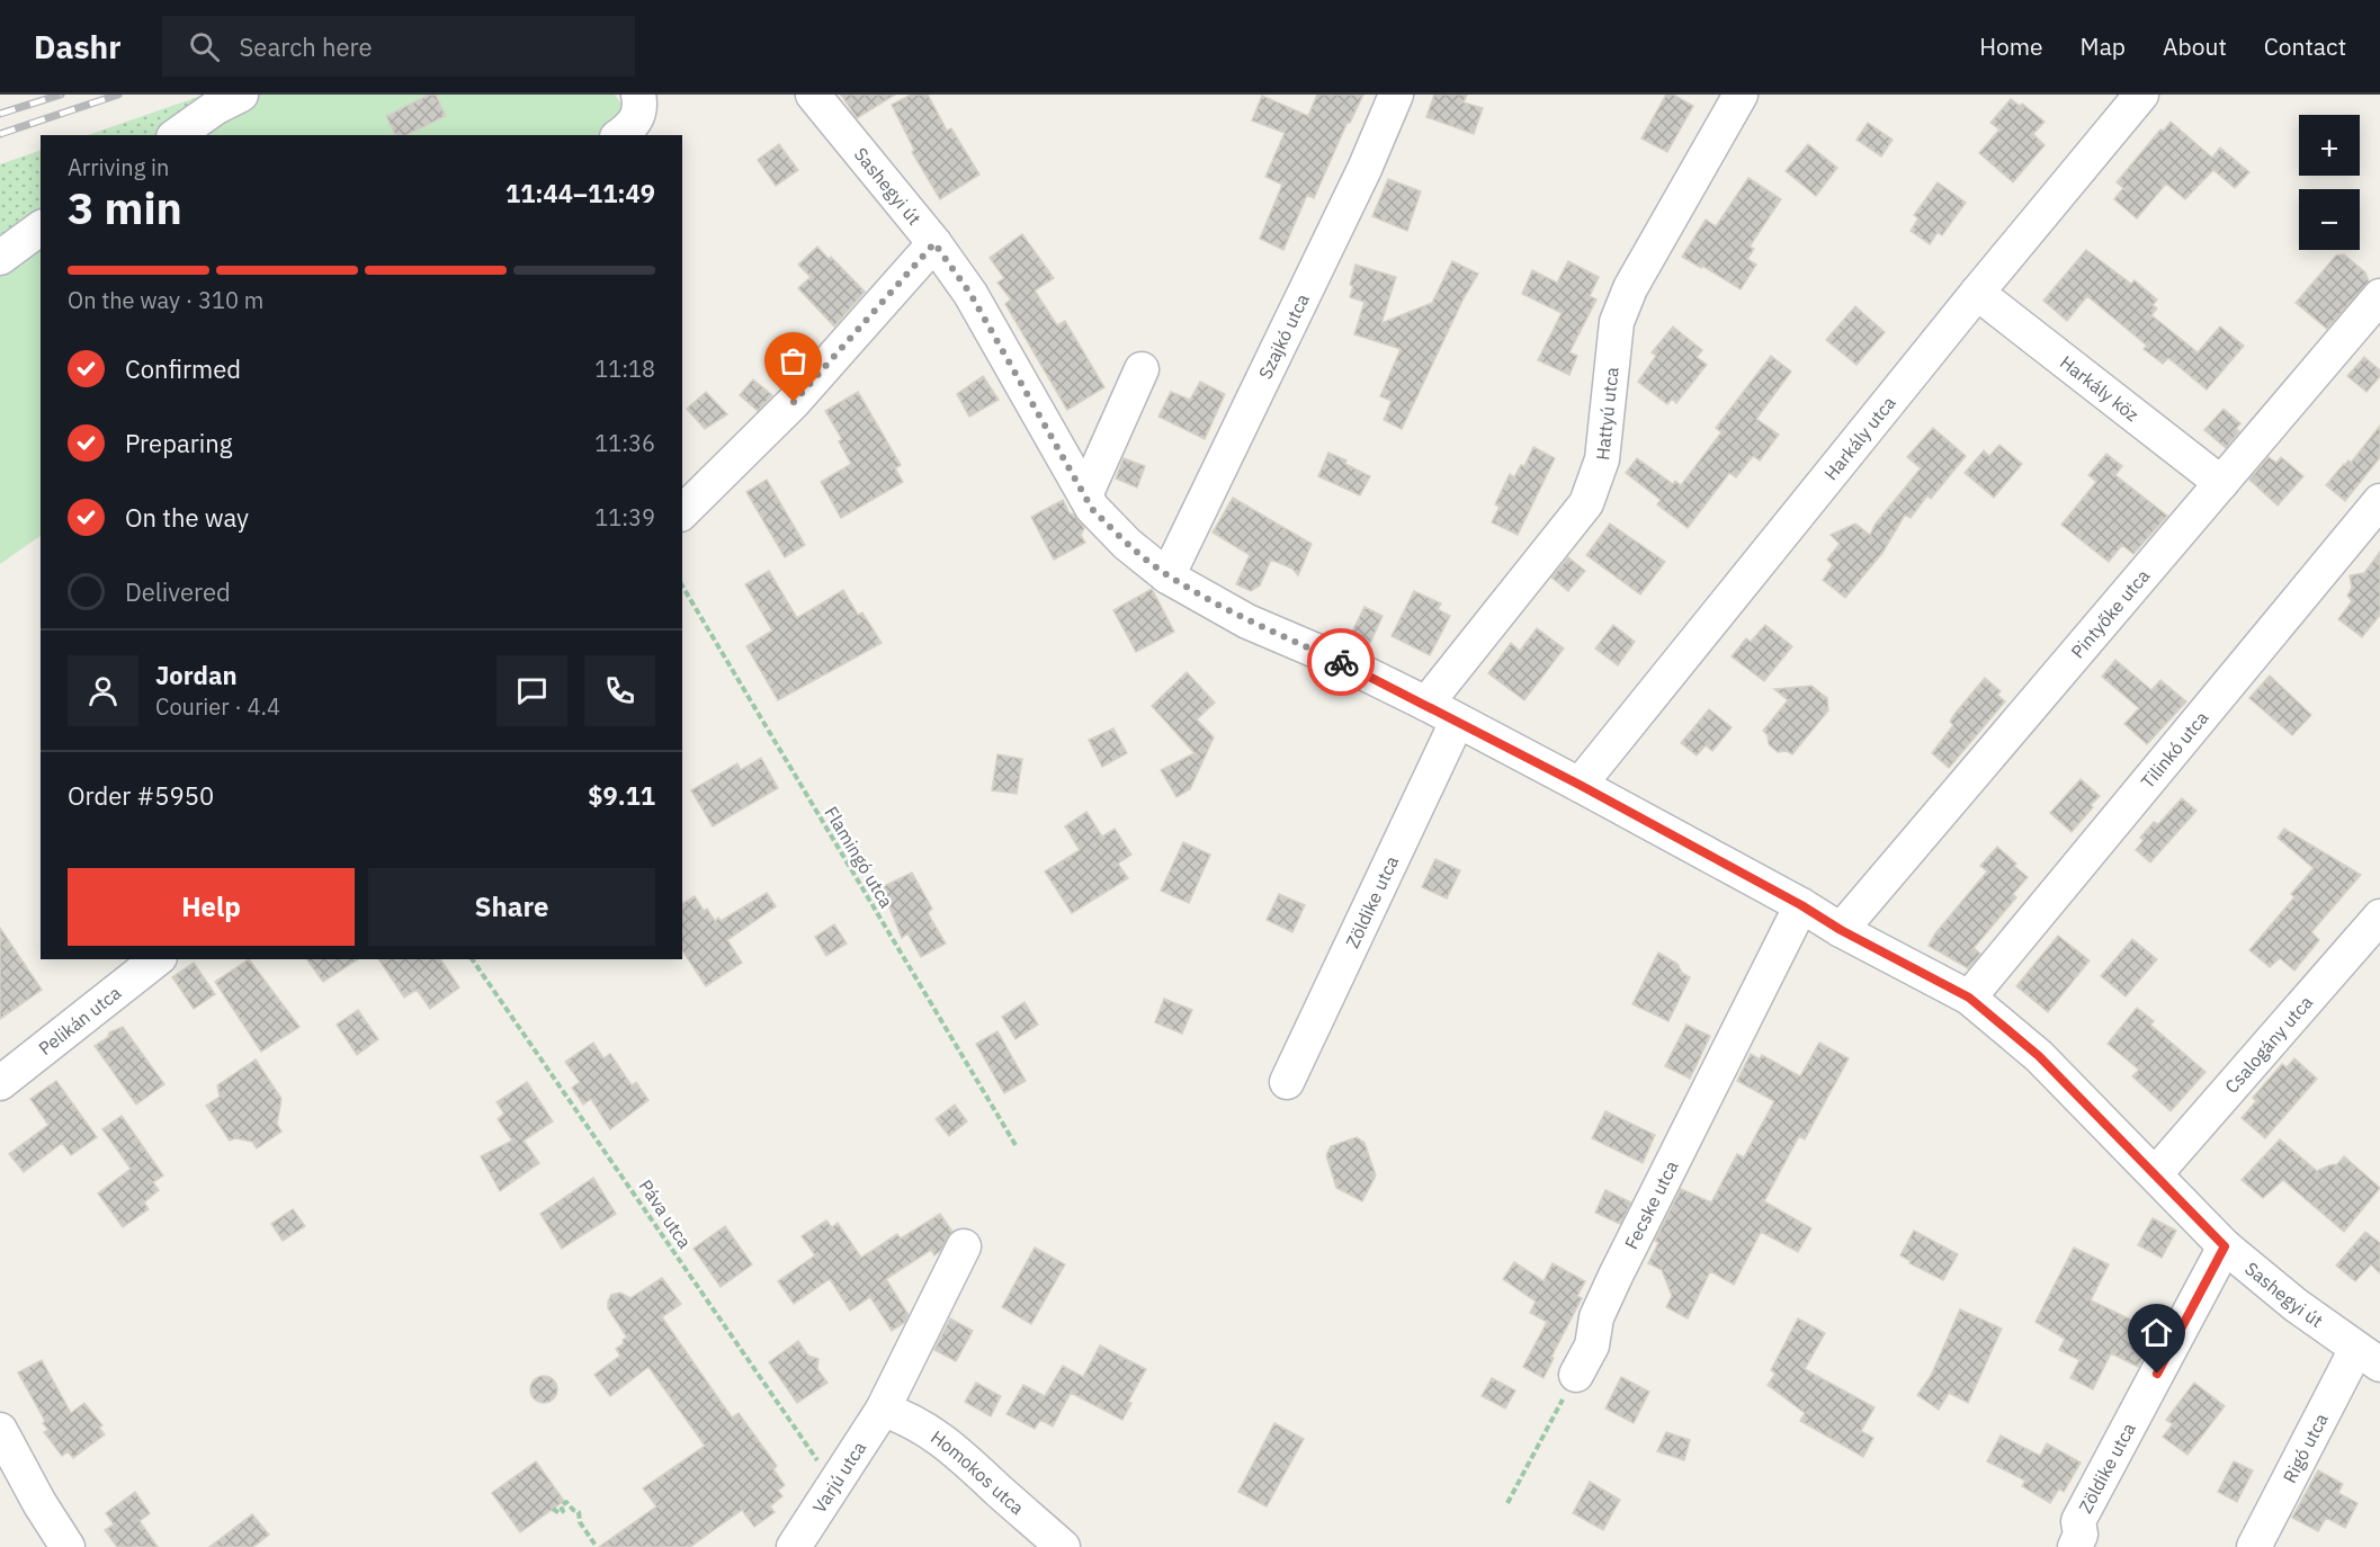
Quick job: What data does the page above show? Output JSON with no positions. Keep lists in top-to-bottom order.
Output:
{
  "streets": {
    "street": [
      "Sashegyi út",
      "Szajkó utca",
      "Harkály köz",
      "Hattyú utca",
      "Harkály utca",
      "Pintyőke utca",
      "Tilinkó utca",
      "Zöldike utca",
      "Pelikán utca",
      "Csalogány utca",
      "Fecske utca",
      "Rigó utca",
      "Homokos utca",
      "Varjú utca"
    ],
    "path": ["Flamingó utca", "Páva utca"]
  },
  "crossings": [
    ["Sashegyi út", "Szajkó utca"],
    ["Sashegyi út", "Hattyú utca"],
    ["Sashegyi út", "Harkály utca"],
    ["Sashegyi út", "Pintyőke utca"],
    ["Sashegyi út", "Tilinkó utca"],
    ["Sashegyi út", "Zöldike utca"],
    ["Sashegyi út", "Csalogány utca"],
    ["Sashegyi út", "Fecske utca"],
    ["Sashegyi út", "Rigó utca"],
    ["Harkály köz", "Harkály utca"],
    ["Harkály köz", "Pintyőke utca"],
    ["Páva utca", "Varjú utca"],
    ["Homokos utca", "Varjú utca"]
  ],
  "page": {
    "header": "Dashr",
    "search": "Search here",
    "nav": [
      "Home",
      "Map",
      "About",
      "Contact"
    ],
    "map_buttons": ["+", "−"],
    "heading": ["3 min", "Arriving in", "11:44–11:49"],
    "panel": [
      "Jordan",
      "Courier · 4.4",
      "Order #5950",
      "$9.11"
    ],
    "bar": "On the way · 310 m",
    "list": [
      ["Confirmed", "11:18"],
      ["Preparing", "11:36"],
      ["On the way", "11:39"],
      "Delivered"
    ],
    "buttons": ["Help", "Share"]
  }
}
